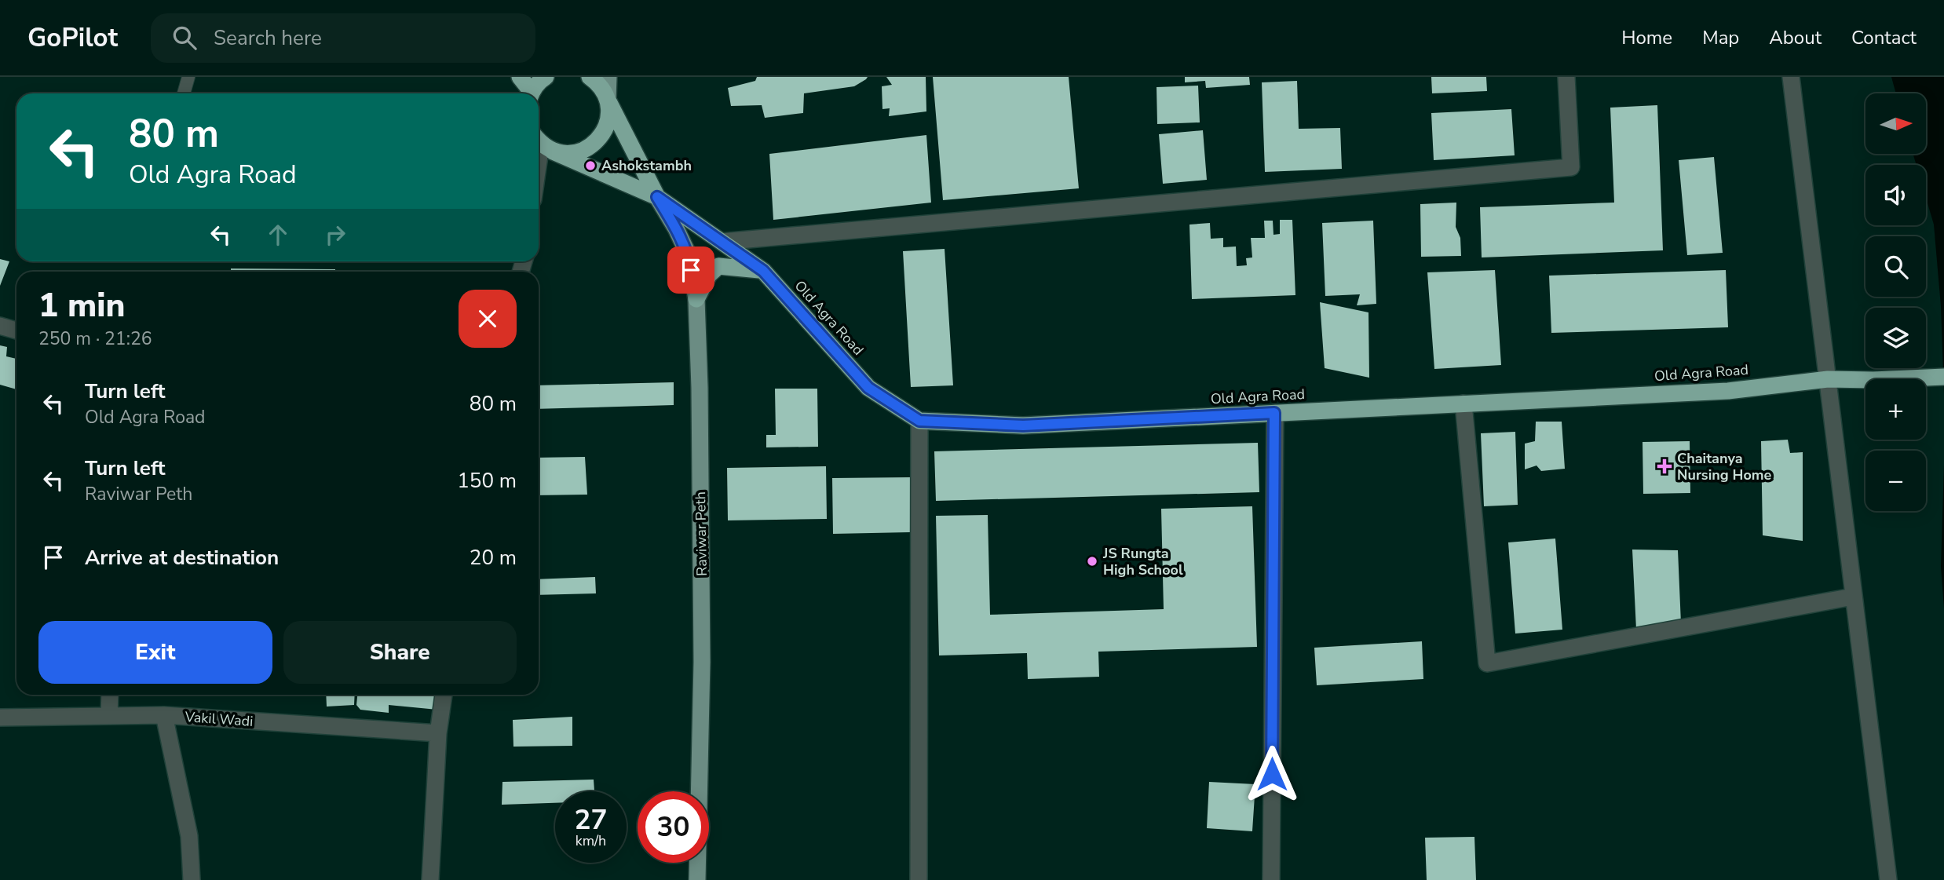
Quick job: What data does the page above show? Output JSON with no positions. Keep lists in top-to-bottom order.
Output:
{
  "streets": {
    "highway": ["Old Agra Road"],
    "main road": ["Raviwar Peth"],
    "street": ["Vakil Wadi"]
  },
  "crossings": [
    ["Old Agra Road", "Raviwar Peth"]
  ],
  "places": {
    "other": ["Ashokstambh", "JS Rungta High School"],
    "health": ["Chaitanya Nursing Home"]
  },
  "north": "right",
  "page": {
    "header": "GoPilot",
    "search": "Search here",
    "nav": [
      "Home",
      "Map",
      "About",
      "Contact"
    ],
    "map_buttons": ["+", "−"],
    "turn": ["80 m", "Old Agra Road"],
    "heading": ["1 min", "250 m · 21:26"],
    "list": [
      {
        "name": "Turn left",
        "note": "Old Agra Road",
        "value": "80 m"
      },
      {
        "name": "Turn left",
        "note": "Raviwar Peth",
        "value": "150 m"
      },
      {
        "name": "Arrive at destination",
        "value": "20 m"
      }
    ],
    "buttons": ["Exit", "Share"],
    "speed": "27 km/h",
    "limit": "30"
  }
}
